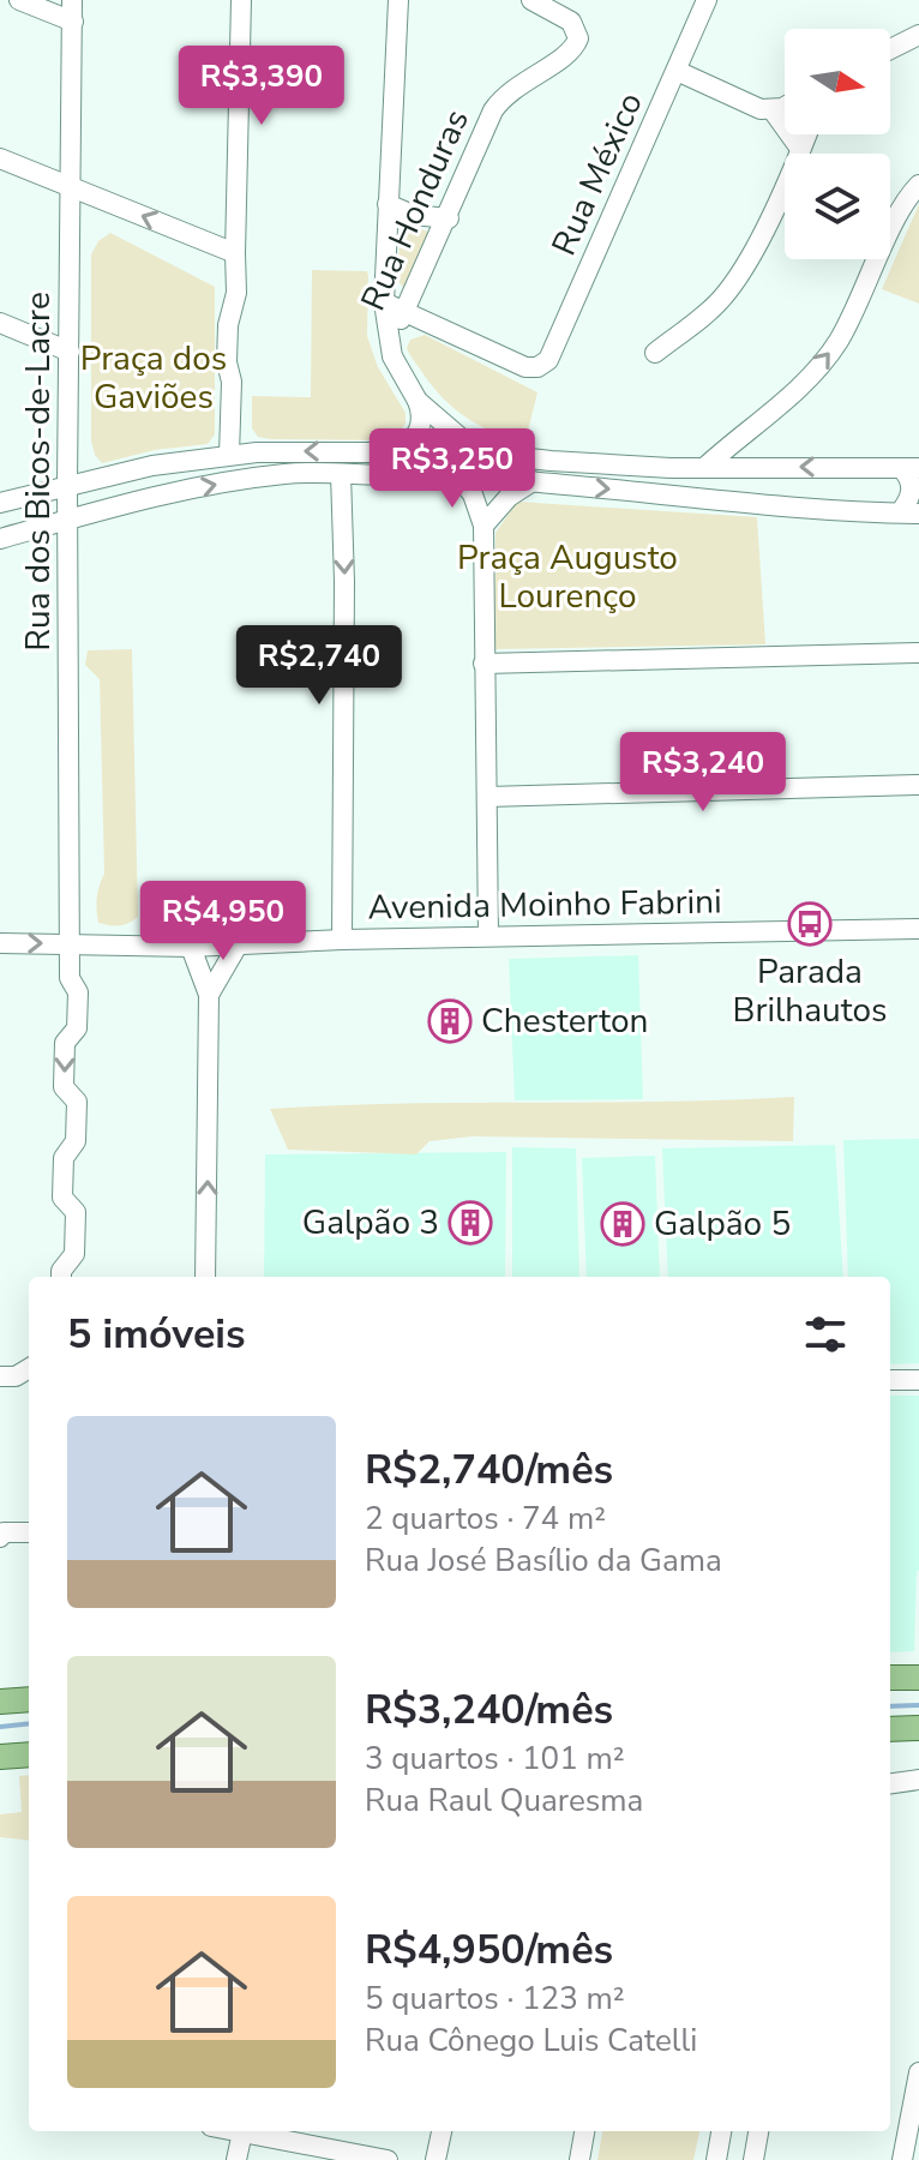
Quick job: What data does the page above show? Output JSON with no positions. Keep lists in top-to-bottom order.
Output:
{
  "streets": {
    "street": [
      "Rua México",
      "Rua Honduras",
      "Rua dos Bicos-de-Lacre",
      "Avenida Moinho Fabrini"
    ]
  },
  "crossings": [
    ["Rua México", "Rua Honduras"],
    ["Rua dos Bicos-de-Lacre", "Avenida Moinho Fabrini"]
  ],
  "parks": ["Praça dos Gaviões", "Praça Augusto Lourenço"],
  "places": {
    "bus stop": ["Parada Brilhautos"],
    "building": ["Chesterton", "Galpão 3", "Galpão 5"]
  },
  "north": "right",
  "page": {
    "price": [
      "R$3,390",
      "R$3,250",
      "R$2,740",
      "R$3,240",
      "R$4,950"
    ],
    "heading": "5 imóveis",
    "list": [
      {
        "name": "R$2,740/mês",
        "note": "2 quartos · 74 m² · Rua José Basílio da Gama"
      },
      {
        "name": "R$3,240/mês",
        "note": "3 quartos · 101 m² · Rua Raul Quaresma"
      },
      {
        "name": "R$4,950/mês",
        "note": "5 quartos · 123 m² · Rua Cônego Luis Catelli"
      }
    ]
  }
}
